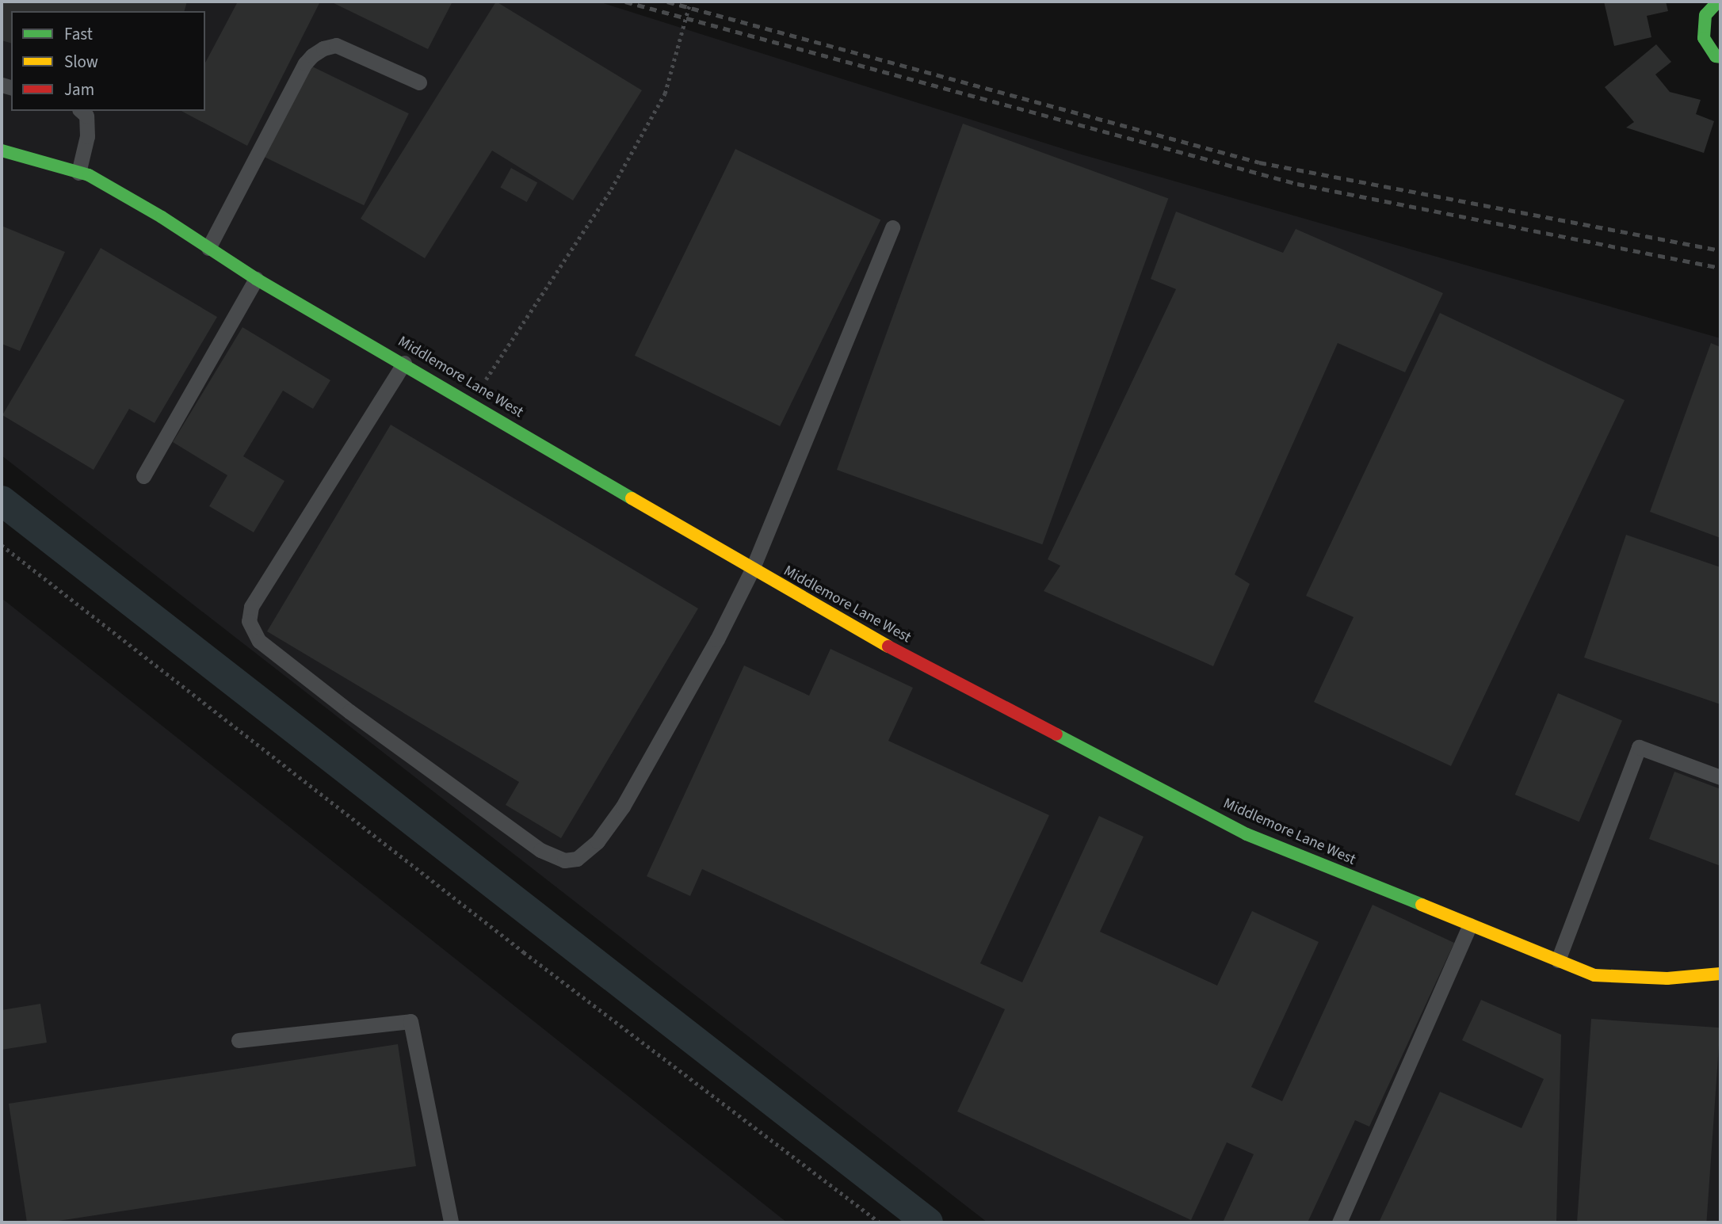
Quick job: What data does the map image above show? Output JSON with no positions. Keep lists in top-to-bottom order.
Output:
{
  "streets": {
    "street": ["Middlemore Lane West"]
  },
  "legend": ["Fast", "Slow", "Jam"]
}
